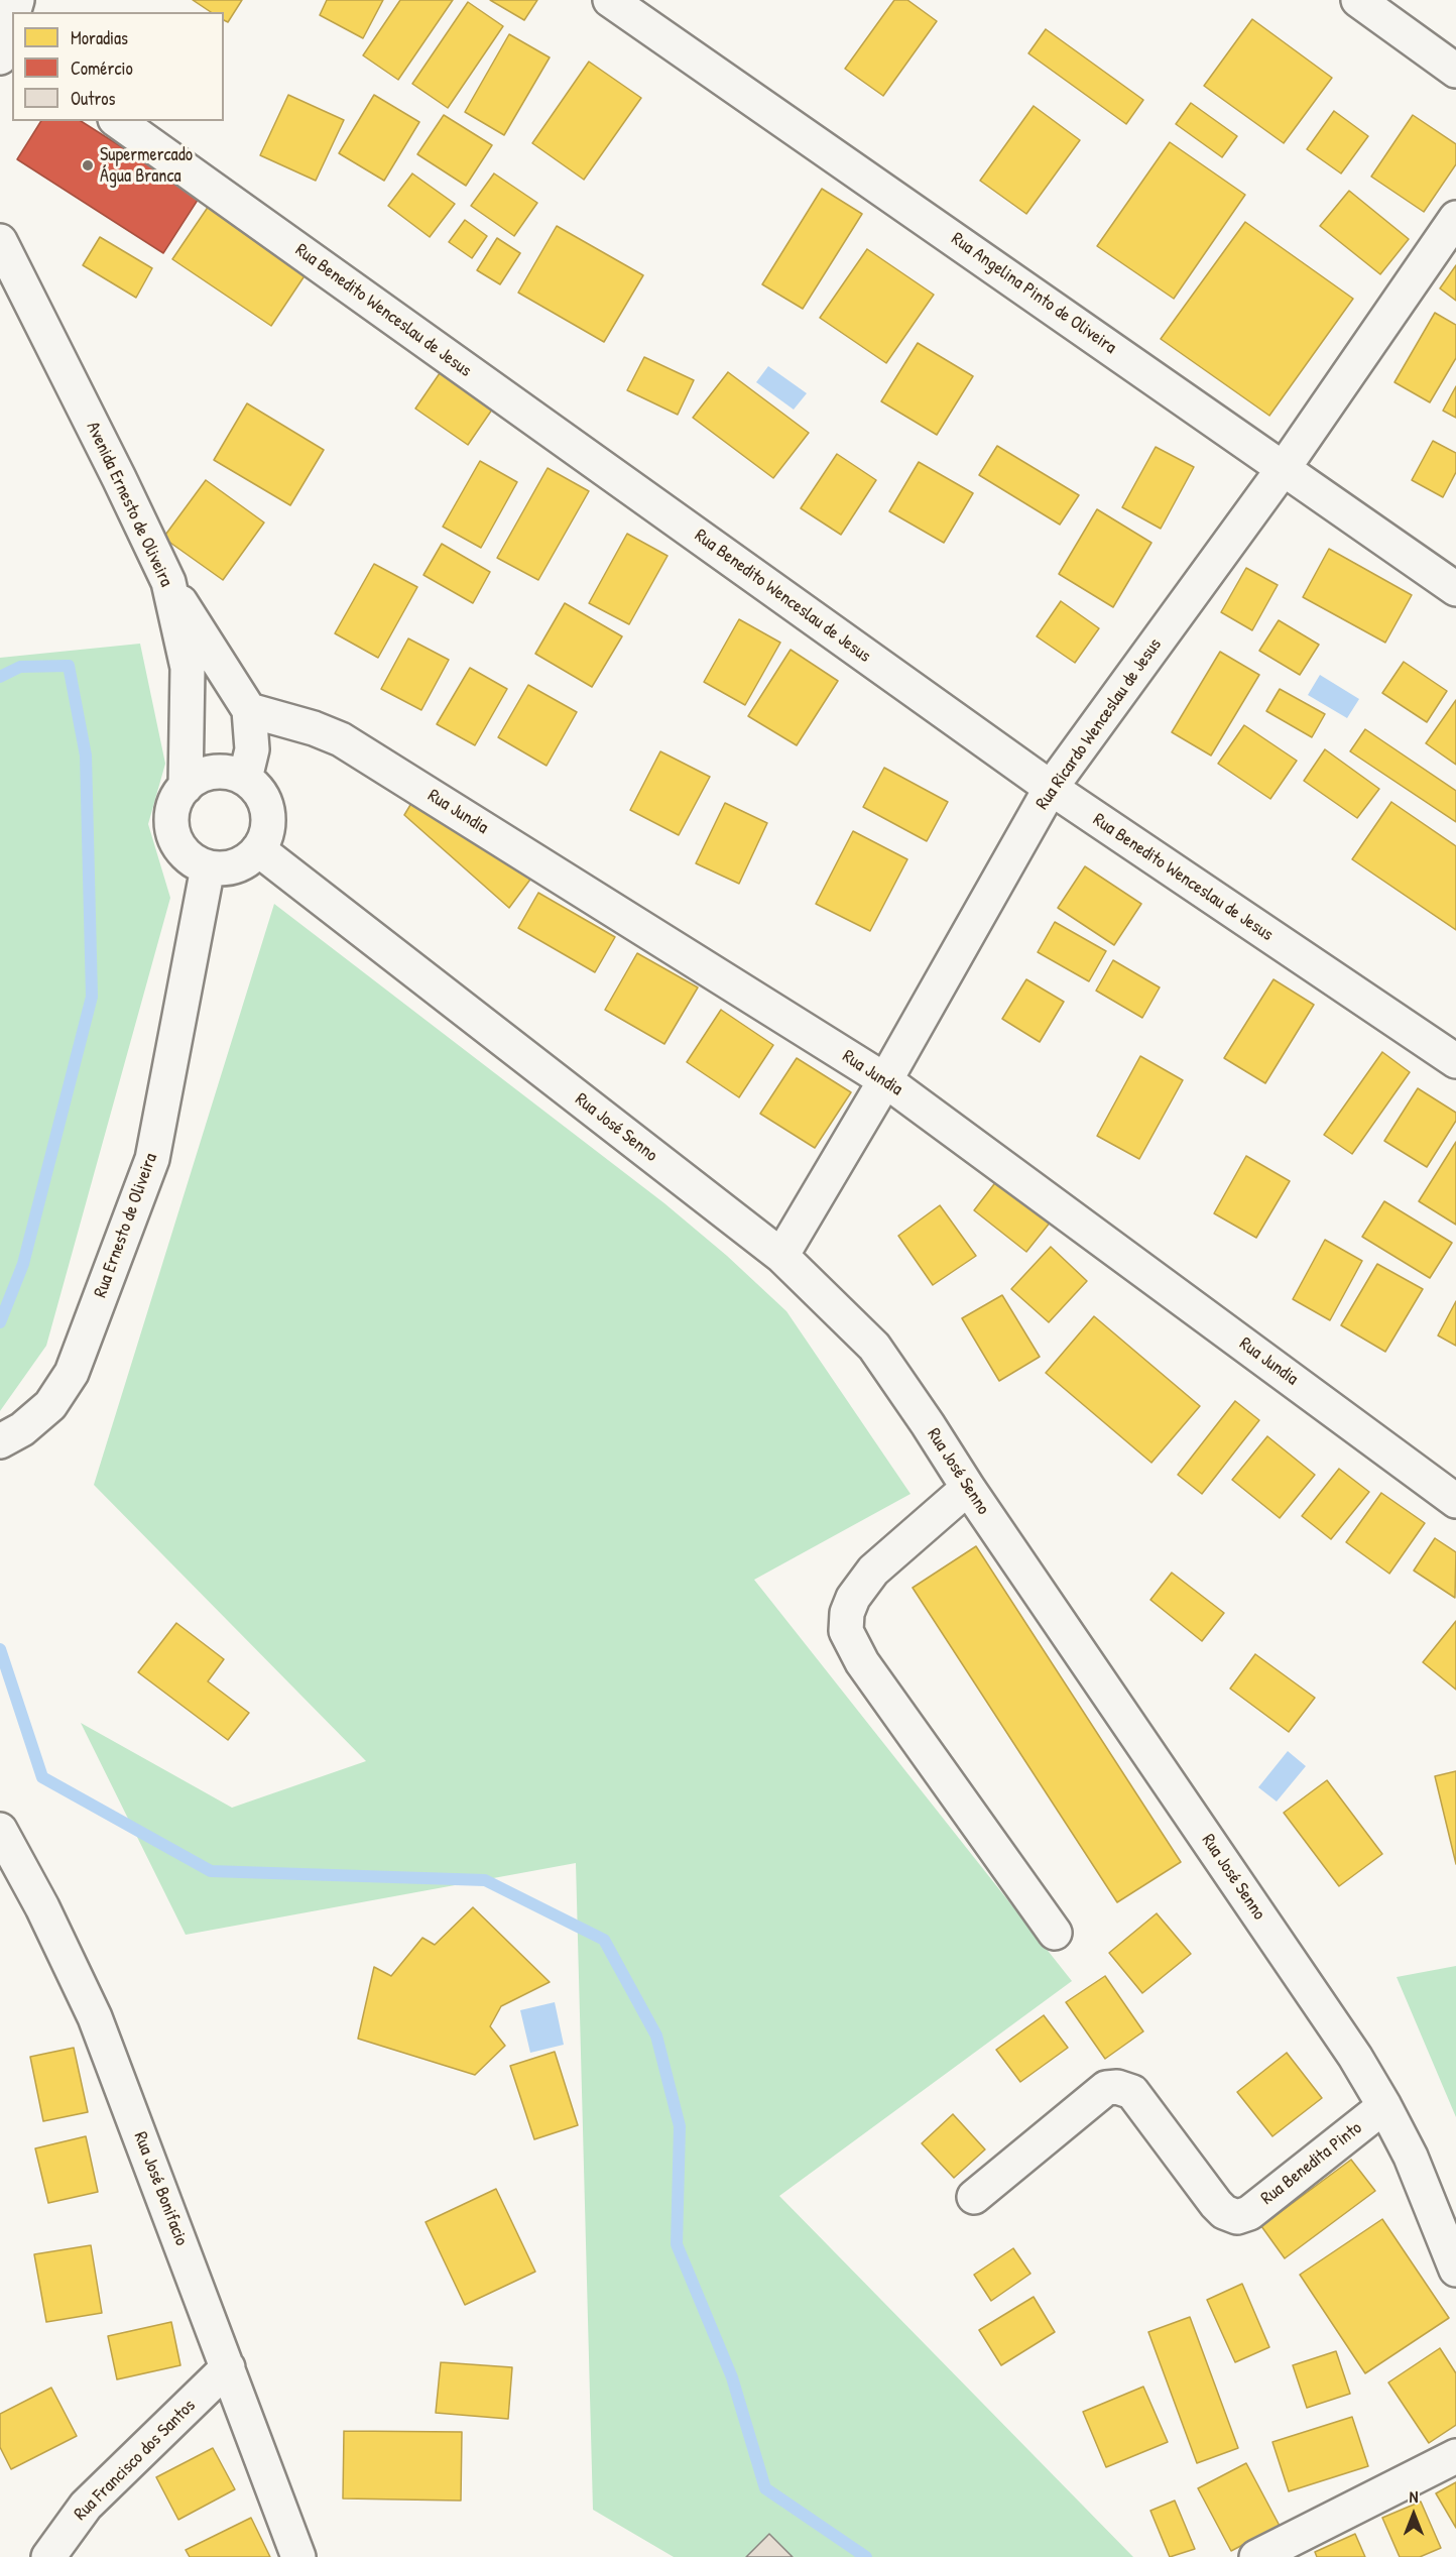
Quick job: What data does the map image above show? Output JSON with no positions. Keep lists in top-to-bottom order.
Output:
{
  "streets": {
    "street": [
      "Rua Angelina Pinto de Oliveira",
      "Rua Benedito Wenceslau de Jesus",
      "Avenida Ernesto de Oliveira",
      "Rua Ricardo Wenceslau de Jesus",
      "Rua Jundia",
      "Rua José Senno",
      "Rua Ernesto de Oliveira",
      "Rua Benedita Pinto",
      "Rua José Bonifacio",
      "Rua Francisco dos Santos"
    ]
  },
  "crossings": [
    ["Rua Angelina Pinto de Oliveira", "Rua Ricardo Wenceslau de Jesus"],
    ["Rua Benedito Wenceslau de Jesus", "Rua Ricardo Wenceslau de Jesus"],
    ["Avenida Ernesto de Oliveira", "Rua José Senno"],
    ["Avenida Ernesto de Oliveira", "Rua Ernesto de Oliveira"],
    ["Rua Ricardo Wenceslau de Jesus", "Rua Jundia"],
    ["Rua Ricardo Wenceslau de Jesus", "Rua José Senno"],
    ["Rua José Senno", "Rua Ernesto de Oliveira"],
    ["Rua José Senno", "Rua Benedita Pinto"],
    ["Rua José Bonifacio", "Rua Francisco dos Santos"]
  ],
  "places": ["Supermercado Água Branca"],
  "legend": ["Moradias", "Comércio", "Outros"],
  "north": "top"
}
